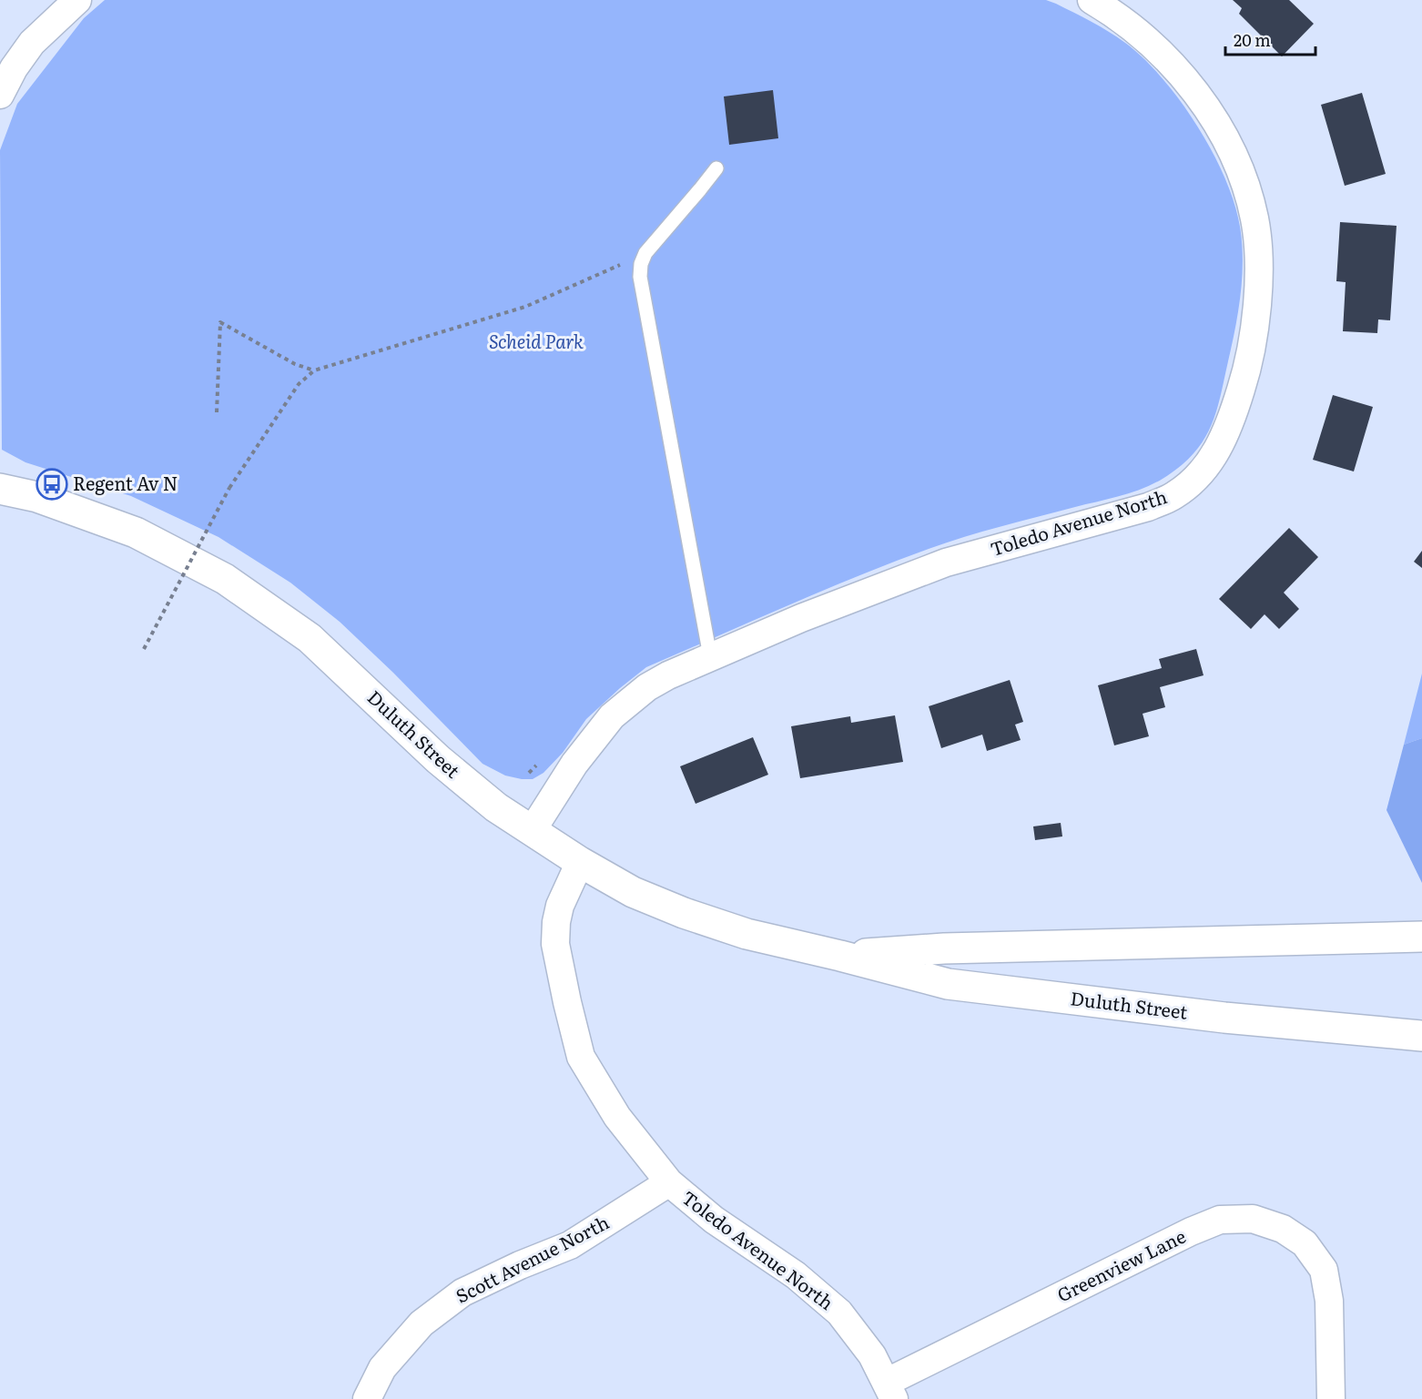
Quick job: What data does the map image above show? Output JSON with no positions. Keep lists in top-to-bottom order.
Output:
{
  "streets": {
    "street": [
      "Toledo Avenue North",
      "Duluth Street",
      "Scott Avenue North",
      "Greenview Lane"
    ]
  },
  "crossings": [
    ["Toledo Avenue North", "Duluth Street"],
    ["Toledo Avenue North", "Scott Avenue North"],
    ["Toledo Avenue North", "Greenview Lane"]
  ],
  "parks": ["Scheid Park"],
  "places": {
    "bus stop": ["Regent Av N"]
  },
  "scale_bar": "20 m"
}
